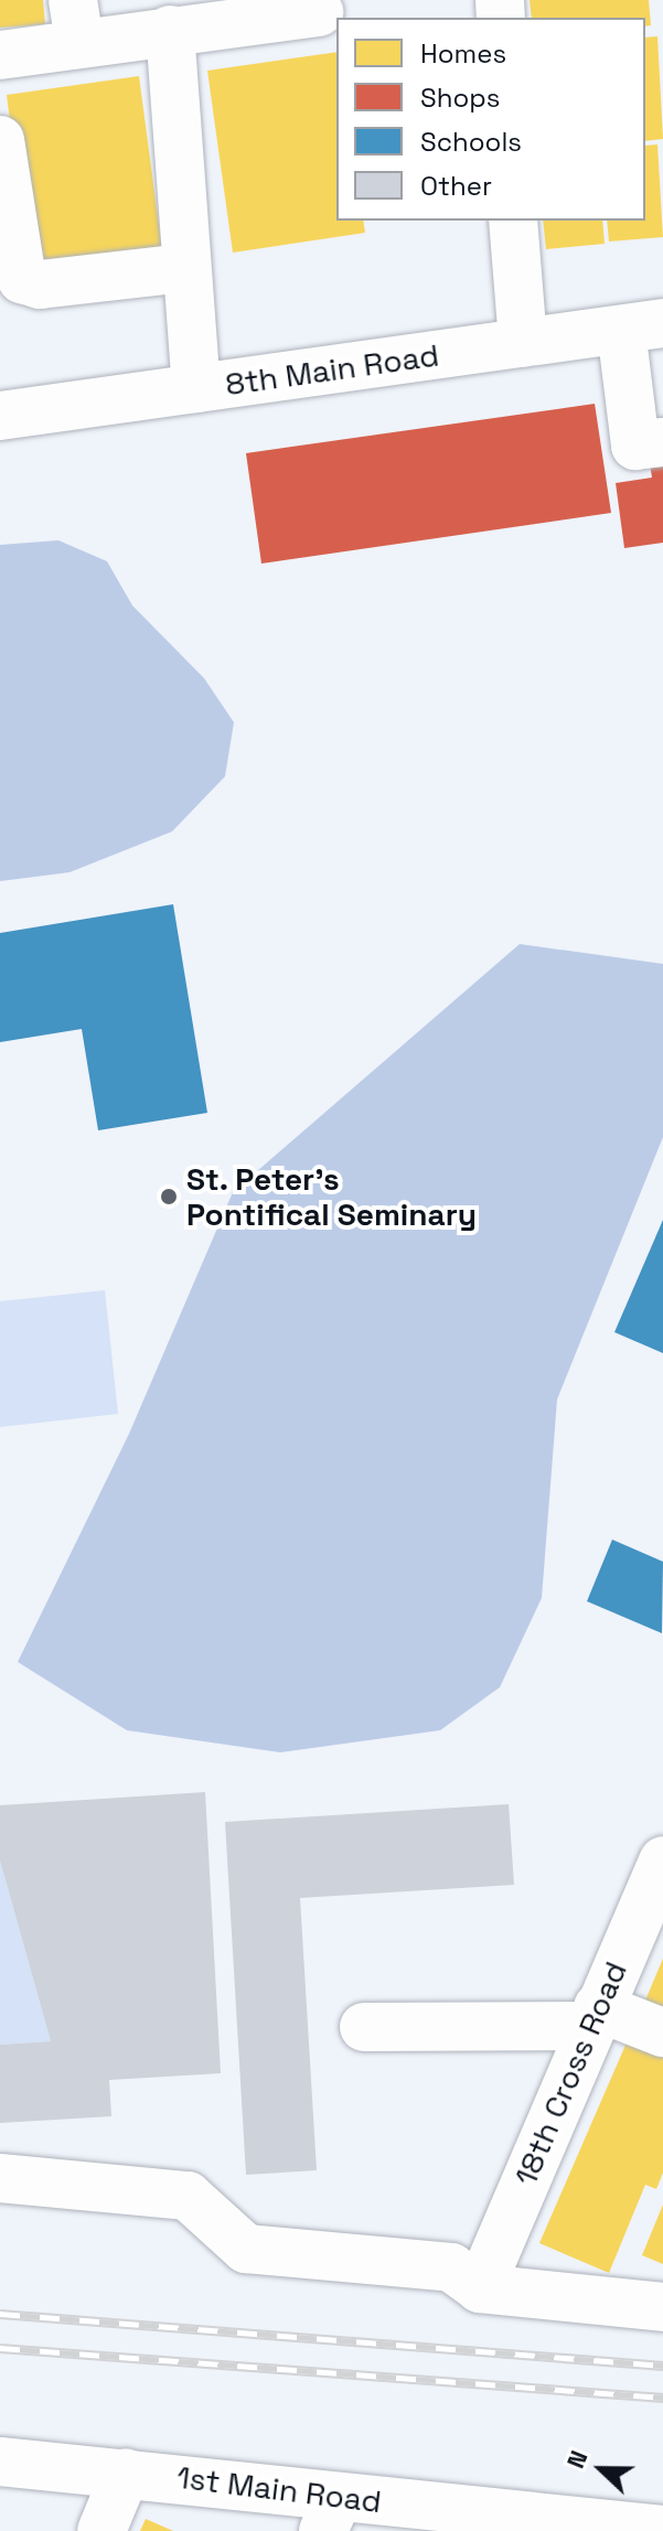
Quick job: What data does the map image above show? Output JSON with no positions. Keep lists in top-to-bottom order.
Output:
{
  "streets": {
    "main road": ["8th Main Road", "18th Cross Road", "1st Main Road"]
  },
  "places": ["St. Peter's Pontifical Seminary"],
  "legend": [
    "Homes",
    "Shops",
    "Schools",
    "Other"
  ],
  "north": "left"
}
